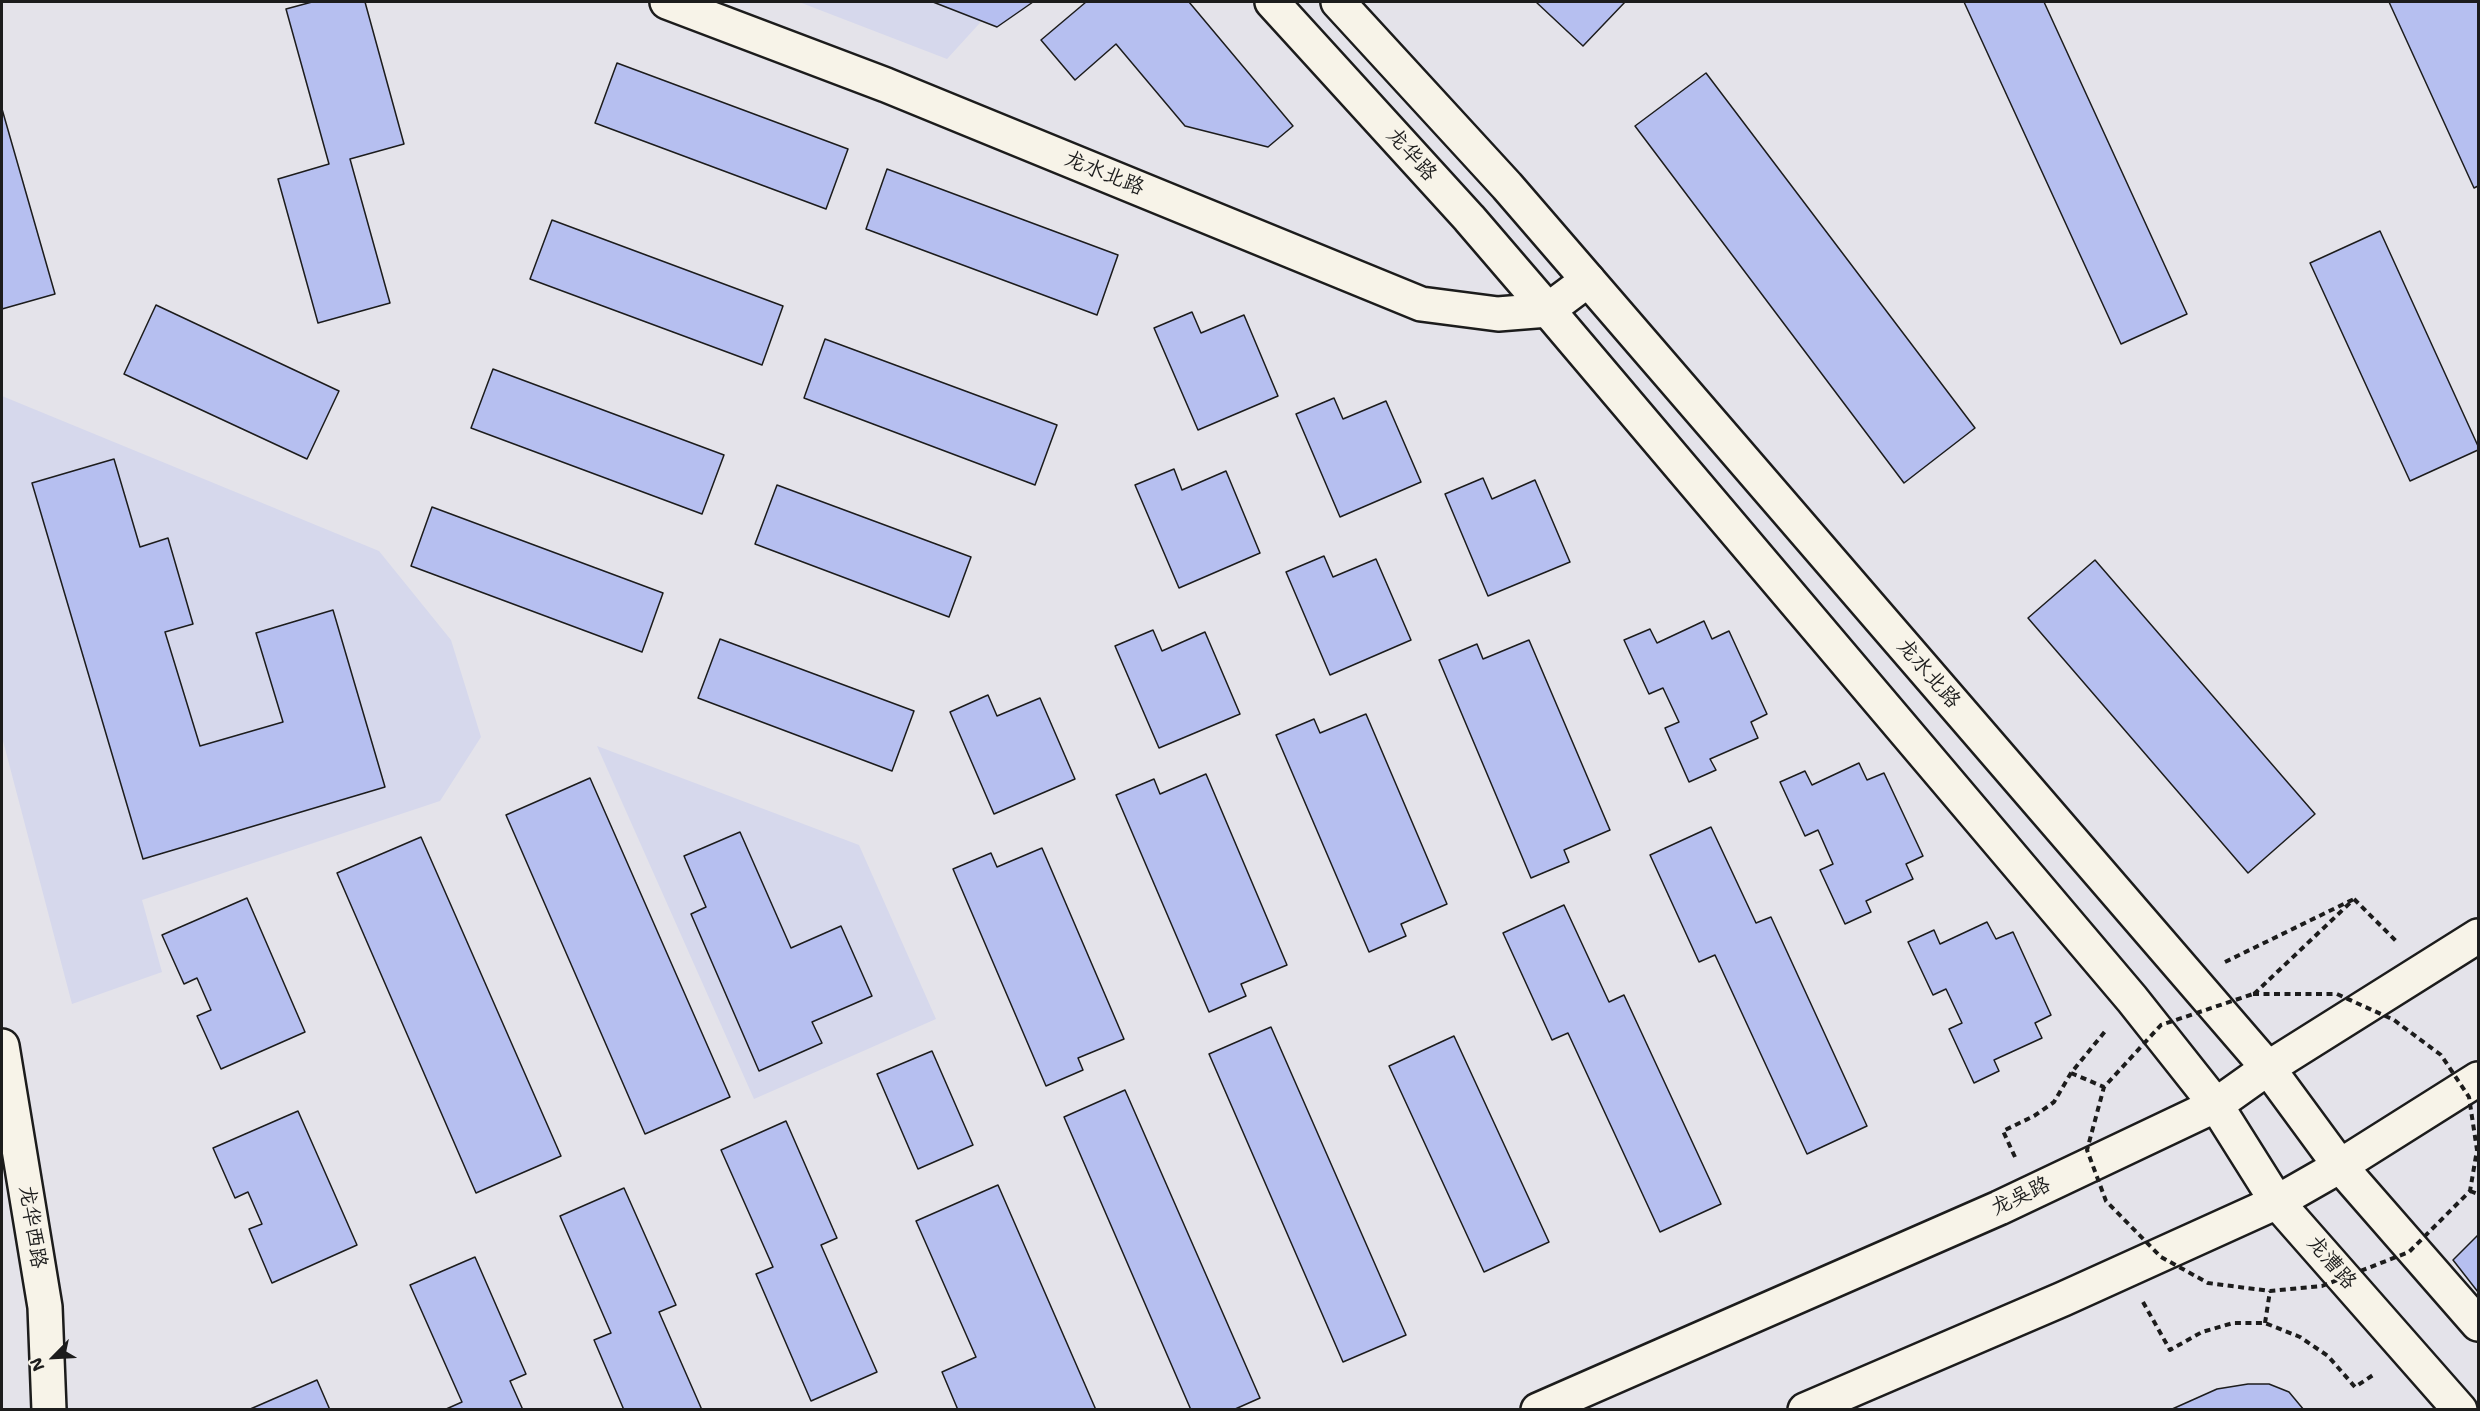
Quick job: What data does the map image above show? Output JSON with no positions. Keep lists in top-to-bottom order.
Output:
{
  "streets": {
    "main road": [
      "龙华路",
      "龙水北路",
      "龙吴路",
      "龙华西路",
      "龙漕路"
    ]
  },
  "crossings": [
    ["龙华路", "龙水北路"],
    ["龙水北路", "龙吴路"],
    ["龙吴路", "龙漕路"]
  ],
  "north": "bottom left"
}
